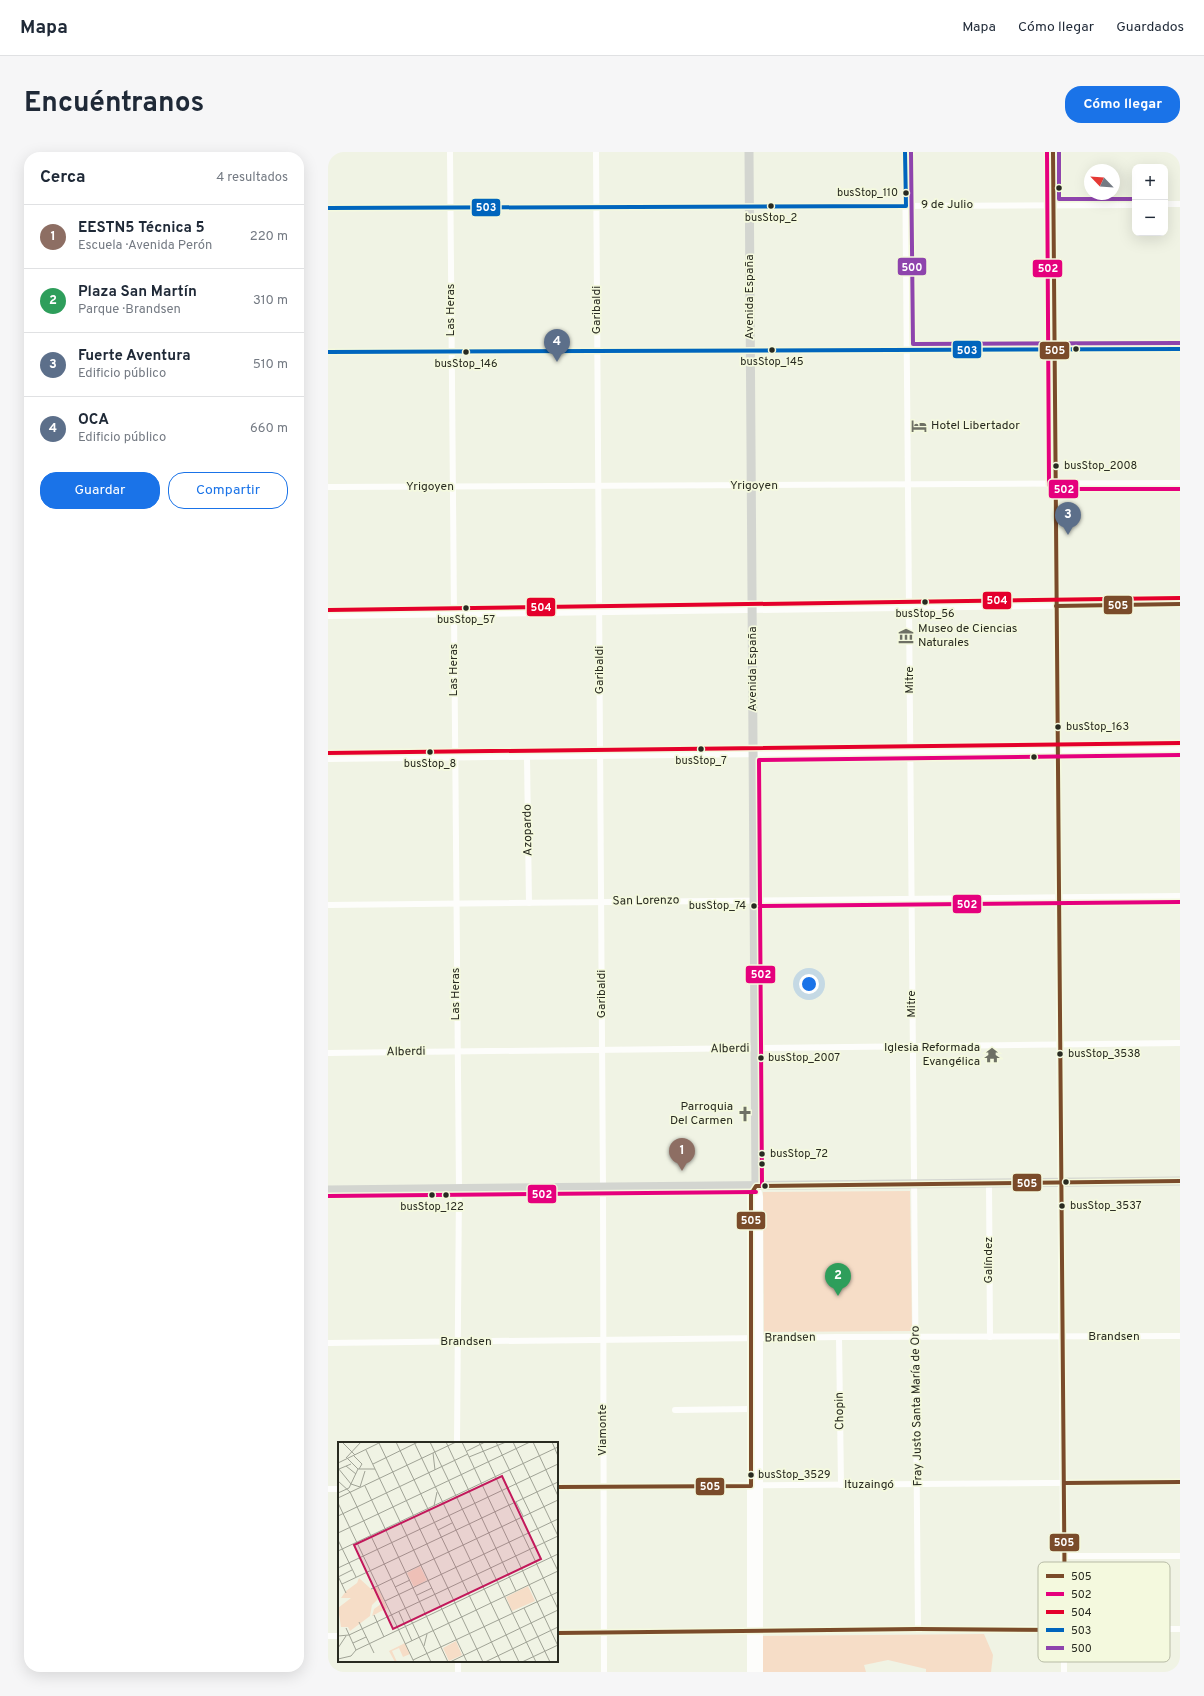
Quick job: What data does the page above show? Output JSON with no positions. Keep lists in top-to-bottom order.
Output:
{
  "streets": {
    "main road": ["Avenida España"],
    "street": [
      "9 de Julio",
      "Las Heras",
      "Garibaldi",
      "Yrigoyen",
      "Mitre",
      "Azopardo",
      "San Lorenzo",
      "Alberdi",
      "Galíndez",
      "Brandsen",
      "Fray Justo Santa María de Oro",
      "Chopin",
      "Viamonte",
      "Ituzaingó"
    ]
  },
  "crossings": [
    ["9 de Julio", "Avenida España"],
    ["9 de Julio", "Las Heras"],
    ["9 de Julio", "Garibaldi"],
    ["9 de Julio", "Mitre"],
    ["Avenida España", "Yrigoyen"],
    ["Avenida España", "San Lorenzo"],
    ["Avenida España", "Alberdi"],
    ["Las Heras", "Yrigoyen"],
    ["Las Heras", "San Lorenzo"],
    ["Las Heras", "Alberdi"],
    ["Las Heras", "Brandsen"],
    ["Garibaldi", "Yrigoyen"],
    ["Garibaldi", "San Lorenzo"],
    ["Garibaldi", "Alberdi"],
    ["Garibaldi", "Viamonte"],
    ["Yrigoyen", "Mitre"],
    ["Mitre", "San Lorenzo"],
    ["Mitre", "Alberdi"],
    ["Mitre", "Fray Justo Santa María de Oro"],
    ["Azopardo", "San Lorenzo"],
    ["Galíndez", "Brandsen"],
    ["Brandsen", "Fray Justo Santa María de Oro"],
    ["Brandsen", "Chopin"],
    ["Brandsen", "Viamonte"],
    ["Fray Justo Santa María de Oro", "Ituzaingó"],
    ["Chopin", "Ituzaingó"],
    ["Viamonte", "Ituzaingó"]
  ],
  "places": {
    "other": [
      "busStop_110",
      "busStop_2",
      "busStop_145",
      "busStop_146",
      "busStop_2008",
      "busStop_56",
      "busStop_57",
      "busStop_163",
      "busStop_7",
      "busStop_8",
      "busStop_74",
      "busStop_3538",
      "busStop_2007",
      "busStop_72",
      "busStop_122",
      "busStop_3537",
      "busStop_3529"
    ],
    "hotel": ["Hotel Libertador"],
    "museum": ["Museo de Ciencias Naturales"],
    "temple": ["Iglesia Reformada Evangélica"],
    "church": ["Parroquia Del Carmen"]
  },
  "lines": [
    "transit line 505",
    "transit line 502",
    "transit line 503",
    "transit line 500",
    "transit line 504"
  ],
  "legend": [
    "505",
    "502",
    "504",
    "503",
    "500"
  ],
  "north": "top left",
  "page": {
    "header": "Mapa",
    "nav": ["Mapa", "Cómo llegar", "Guardados"],
    "title": "Encuéntranos",
    "buttons": [
      "Cómo llegar",
      ["Guardar", "Compartir"]
    ],
    "heading": ["Cerca", "4 resultados"],
    "map_buttons": ["+", "−"],
    "list": [
      {
        "mark": "1",
        "name": "EESTN5 Técnica 5",
        "note": "Escuela · Avenida Perón",
        "value": "220 m"
      },
      {
        "mark": "2",
        "name": "Plaza San Martín",
        "note": "Parque · Brandsen",
        "value": "310 m"
      },
      {
        "mark": "3",
        "name": "Fuerte Aventura",
        "note": "Edificio público",
        "value": "510 m"
      },
      {
        "mark": "4",
        "name": "OCA",
        "note": "Edificio público",
        "value": "660 m"
      }
    ],
    "pins": [
      "4",
      "3",
      "1",
      "2"
    ]
  }
}
